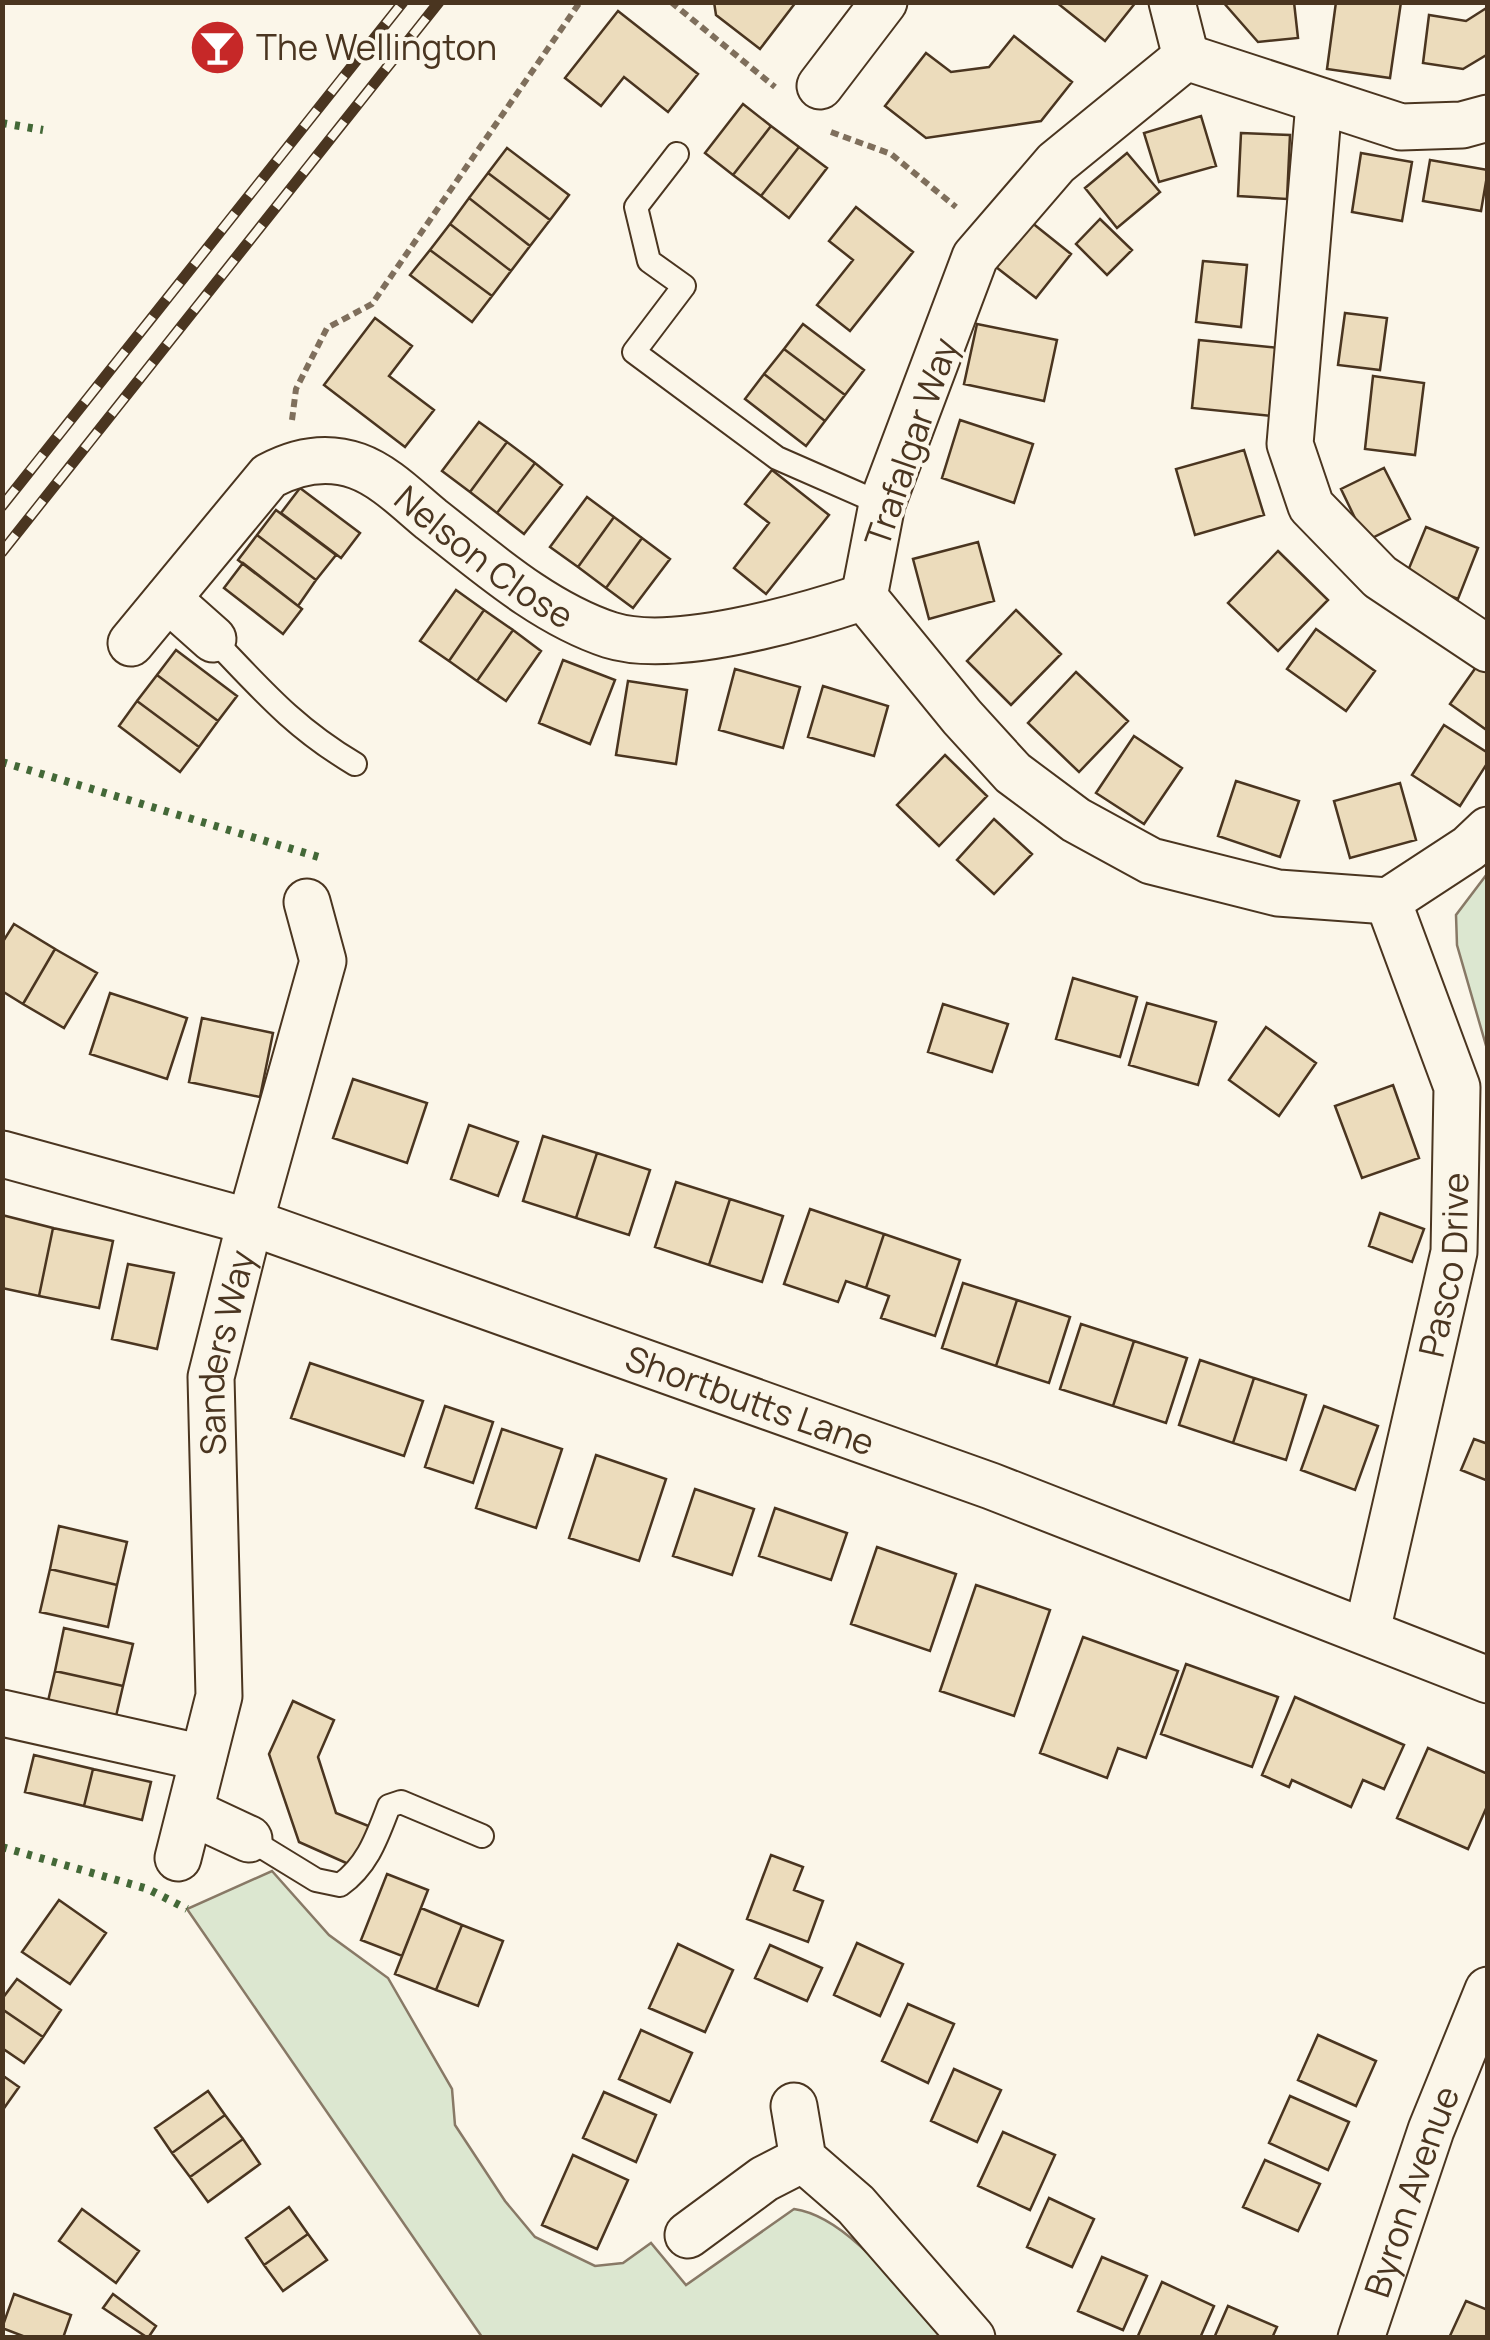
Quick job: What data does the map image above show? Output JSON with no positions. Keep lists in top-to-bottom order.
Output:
{
  "streets": {
    "street": [
      "Trafalgar Way",
      "Nelson Close",
      "Pasco Drive",
      "Sanders Way",
      "Shortbutts Lane",
      "Byron Avenue"
    ]
  },
  "crossings": [
    ["Trafalgar Way", "Nelson Close"],
    ["Pasco Drive", "Shortbutts Lane"],
    ["Sanders Way", "Shortbutts Lane"]
  ],
  "places": {
    "bar": ["The Wellington"]
  }
}
